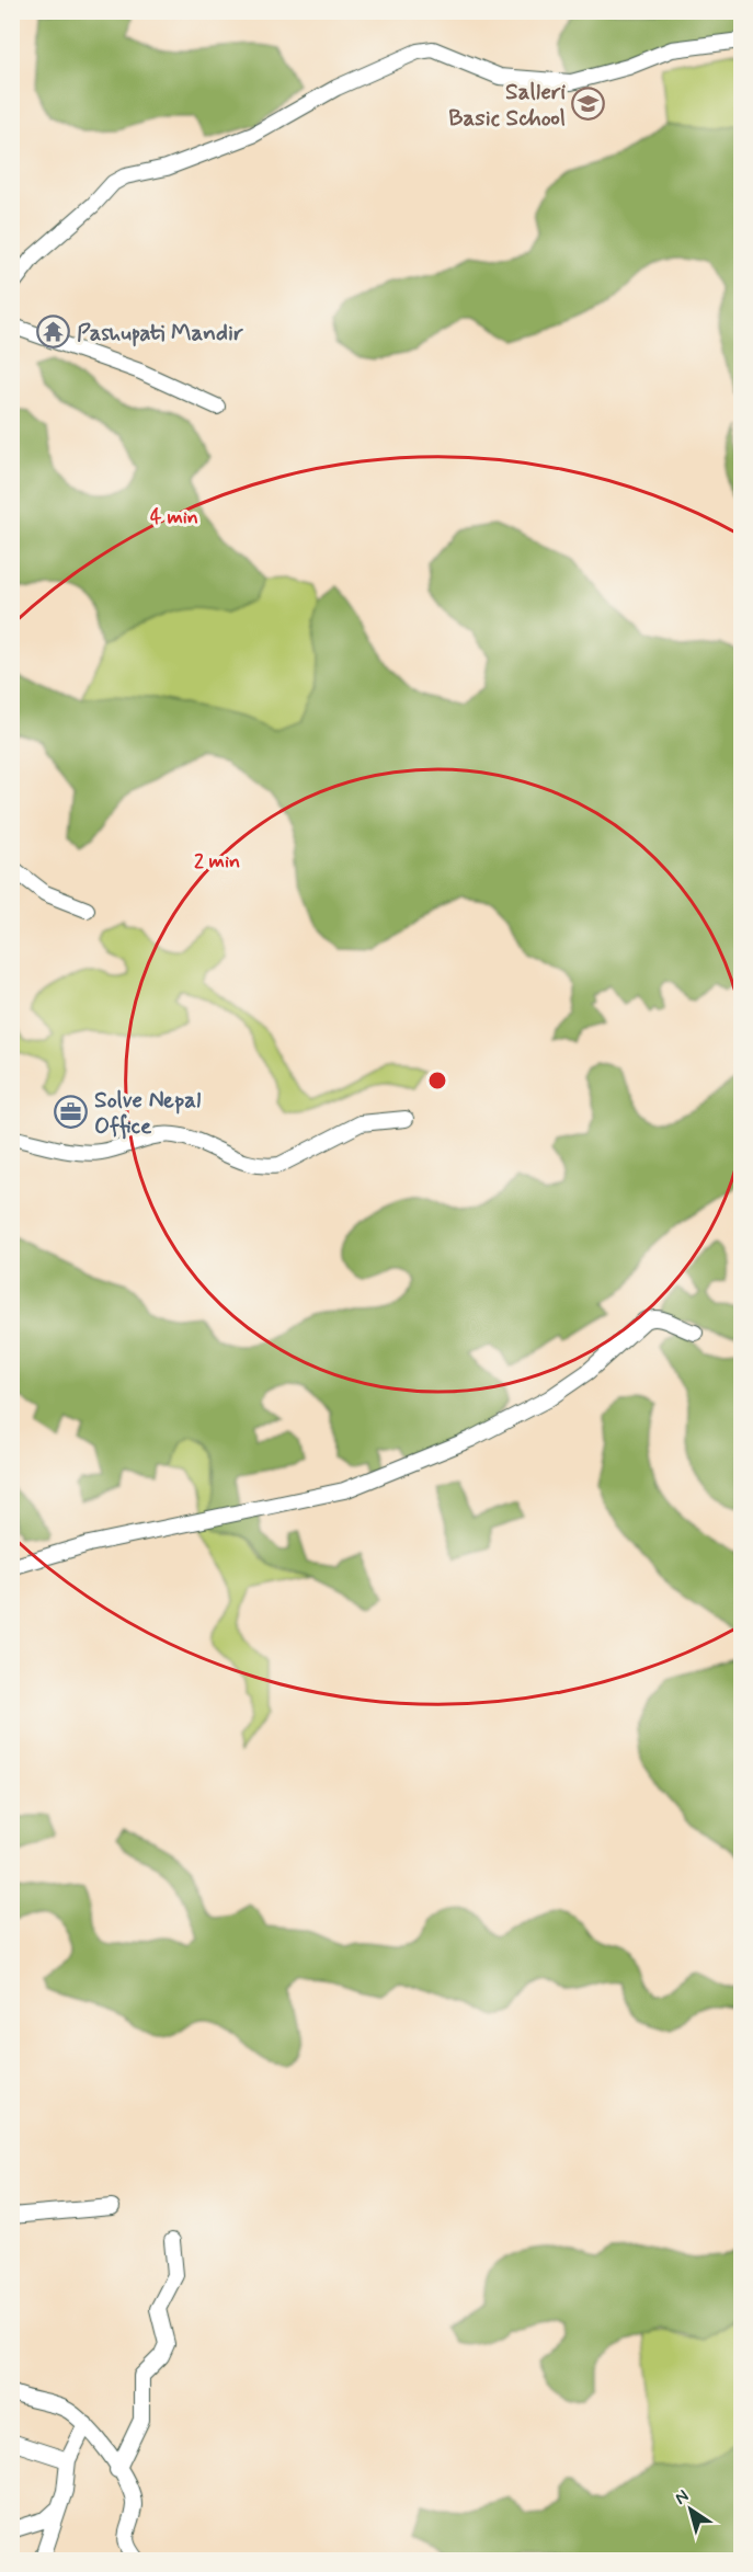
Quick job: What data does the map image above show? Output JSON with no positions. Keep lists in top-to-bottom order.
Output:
{
  "places": {
    "school or university": ["Salleri Basic School"],
    "temple": ["Pashupati Mandir"],
    "office": ["Solve Nepal Office"]
  },
  "north": "top left",
  "rings": ["4 min", "2 min"]
}
